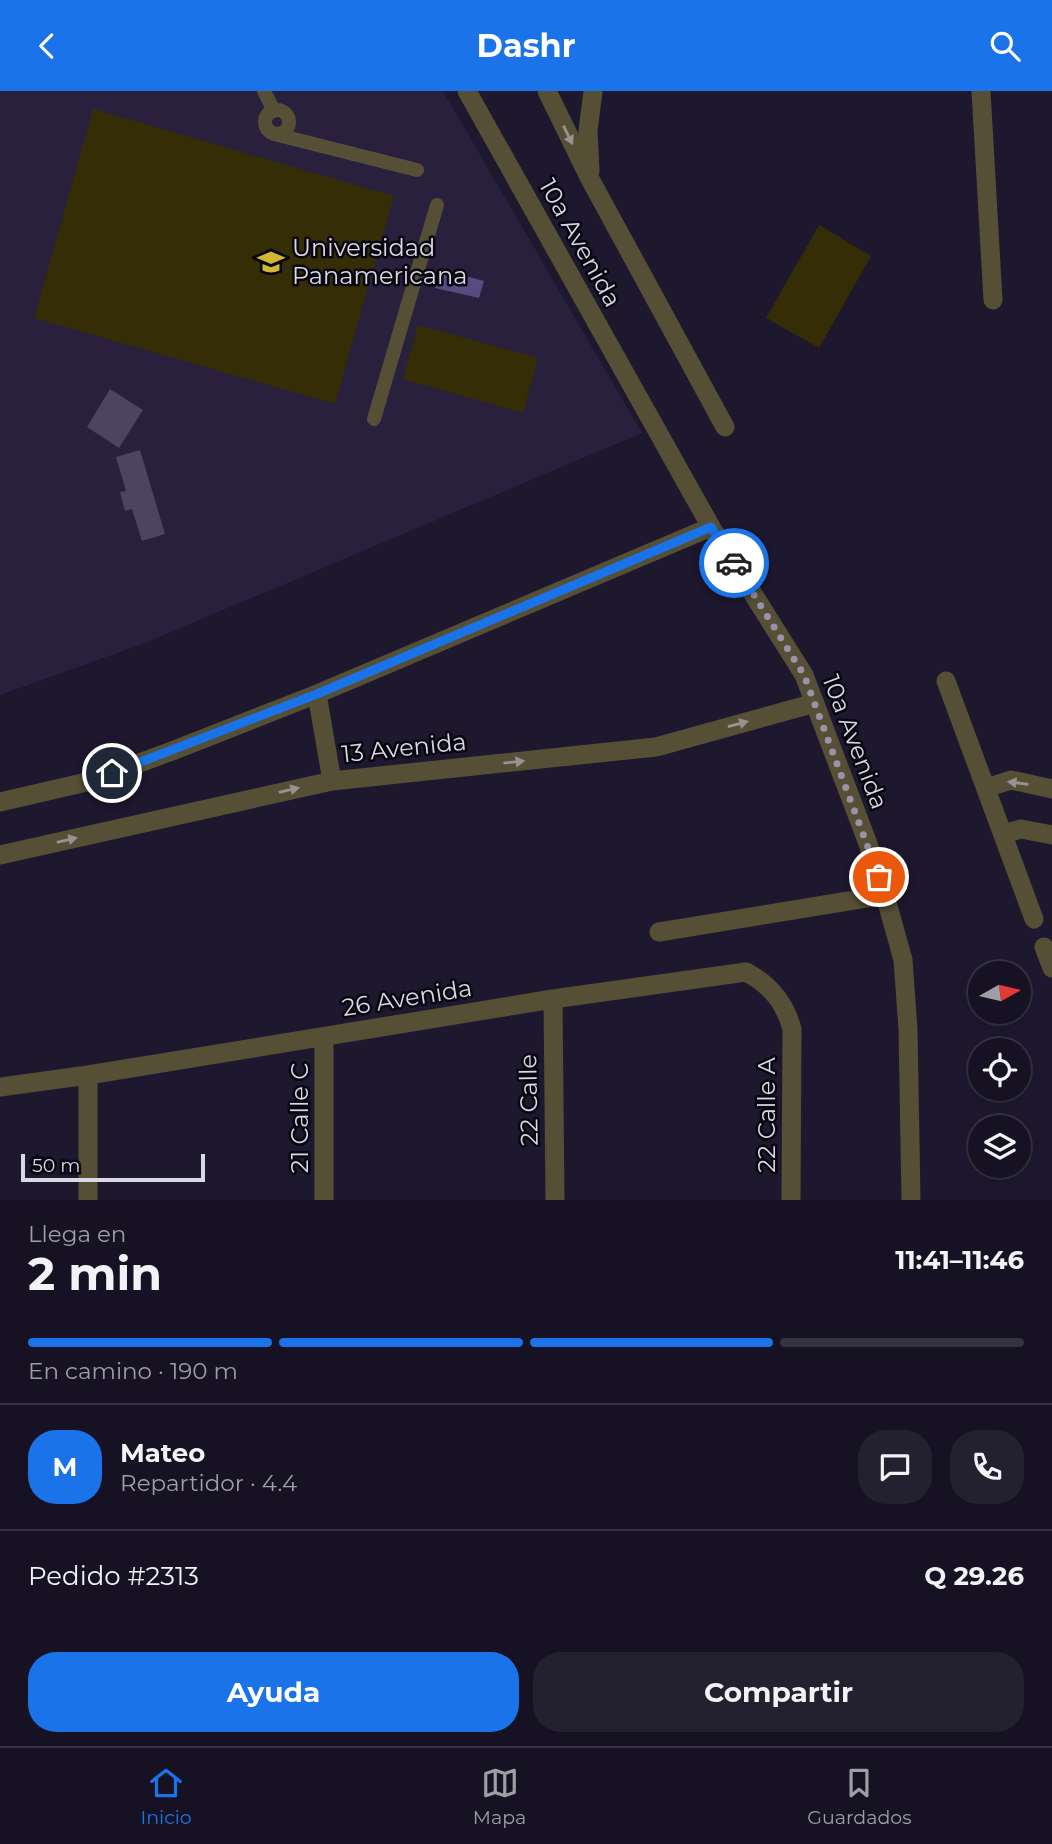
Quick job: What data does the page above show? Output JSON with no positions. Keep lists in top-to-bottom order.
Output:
{
  "streets": {
    "street": [
      "10a Avenida",
      "13 Avenida",
      "26 Avenida",
      "22 Calle",
      "22 Calle A",
      "21 Calle C"
    ]
  },
  "crossings": [
    ["10a Avenida", "13 Avenida"],
    ["26 Avenida", "22 Calle"],
    ["26 Avenida", "22 Calle A"],
    ["26 Avenida", "21 Calle C"]
  ],
  "places": {
    "school or university": ["Universidad Panamericana"]
  },
  "scale_bar": "50 m",
  "north": "right",
  "page": {
    "header": "Dashr",
    "scale": "50 m",
    "heading": ["2 min", "Llega en", "11:41–11:46"],
    "panel": [
      "Mateo",
      "Repartidor · 4.4",
      "Pedido #2313",
      "Q 29.26"
    ],
    "bar": "En camino · 190 m",
    "round": "M",
    "buttons": ["Ayuda", "Compartir"],
    "tabs": ["Inicio", "Mapa", "Guardados"]
  }
}
